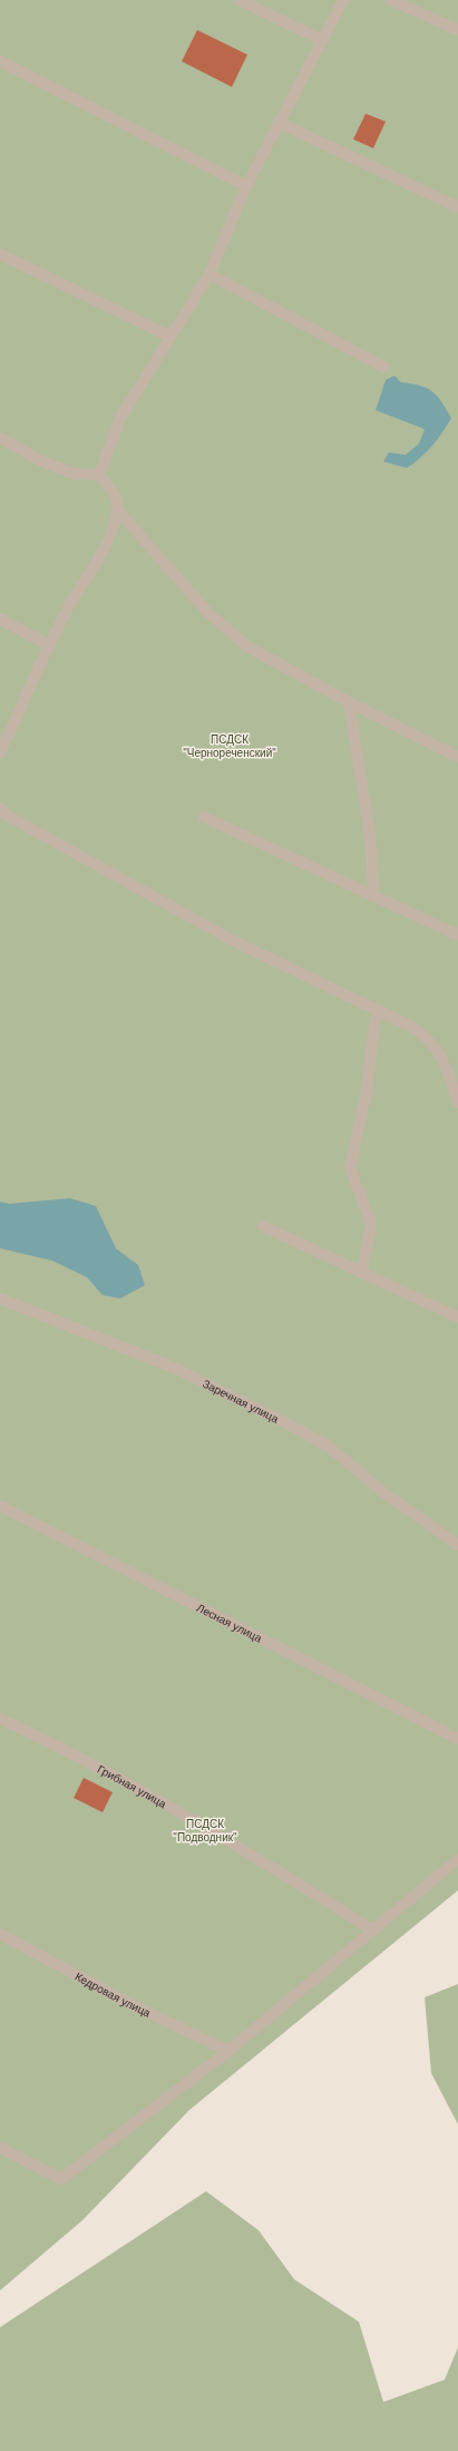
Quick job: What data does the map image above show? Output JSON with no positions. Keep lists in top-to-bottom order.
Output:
{
  "streets": {
    "street": [
      "Заречная улица",
      "Лесная улица",
      "Грибная улица",
      "Кедровая улица"
    ]
  },
  "parks": ["ПСДСК \"Чернореченский\"", "ПСДСК \"Подводник\""]
}
